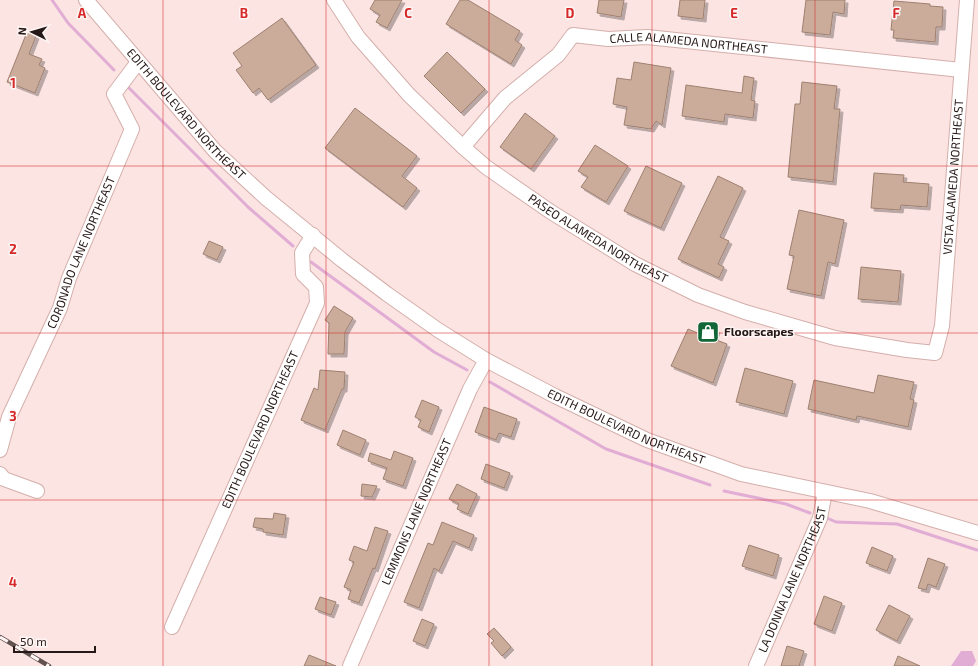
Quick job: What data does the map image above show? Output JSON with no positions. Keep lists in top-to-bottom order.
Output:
{
  "streets": {
    "street": [
      "CALLE ALAMEDA NORTHEAST",
      "EDITH BOULEVARD NORTHEAST",
      "VISTA ALAMEDA NORTHEAST",
      "PASEO ALAMEDA NORTHEAST",
      "CORONADO LANE NORTHEAST",
      "LEMMONS LANE NORTHEAST",
      "LA DONNA LANE NORTHEAST"
    ]
  },
  "crossings": [
    ["CALLE ALAMEDA NORTHEAST", "VISTA ALAMEDA NORTHEAST"],
    ["CALLE ALAMEDA NORTHEAST", "PASEO ALAMEDA NORTHEAST"],
    ["EDITH BOULEVARD NORTHEAST", "CORONADO LANE NORTHEAST"],
    ["EDITH BOULEVARD NORTHEAST", "LEMMONS LANE NORTHEAST"],
    ["EDITH BOULEVARD NORTHEAST", "LA DONNA LANE NORTHEAST"],
    ["VISTA ALAMEDA NORTHEAST", "PASEO ALAMEDA NORTHEAST"]
  ],
  "places": {
    "shop": ["Floorscapes"]
  },
  "scale_bar": "50 m",
  "north": "left",
  "grid": {
    "columns": [
      "A",
      "B",
      "C",
      "D",
      "E",
      "F"
    ],
    "rows": [
      "1",
      "2",
      "3",
      "4"
    ]
  }
}
